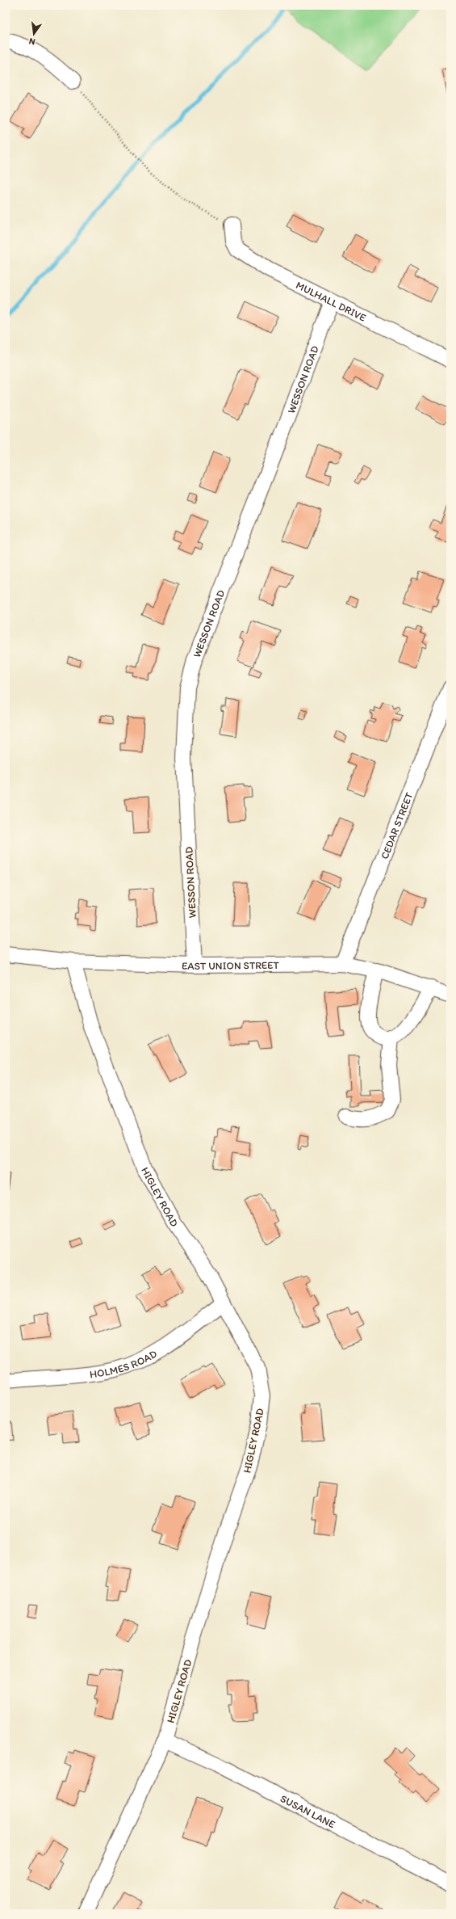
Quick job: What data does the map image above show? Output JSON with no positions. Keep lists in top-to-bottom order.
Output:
{
  "streets": {
    "street": [
      "MULHALL DRIVE",
      "WESSON ROAD",
      "CEDAR STREET",
      "EAST UNION STREET",
      "HIGLEY ROAD",
      "HOLMES ROAD",
      "SUSAN LANE"
    ]
  },
  "crossings": [
    ["MULHALL DRIVE", "WESSON ROAD"],
    ["WESSON ROAD", "EAST UNION STREET"],
    ["CEDAR STREET", "EAST UNION STREET"],
    ["EAST UNION STREET", "HIGLEY ROAD"],
    ["HIGLEY ROAD", "HOLMES ROAD"],
    ["HIGLEY ROAD", "SUSAN LANE"]
  ],
  "north": "bottom"
}
